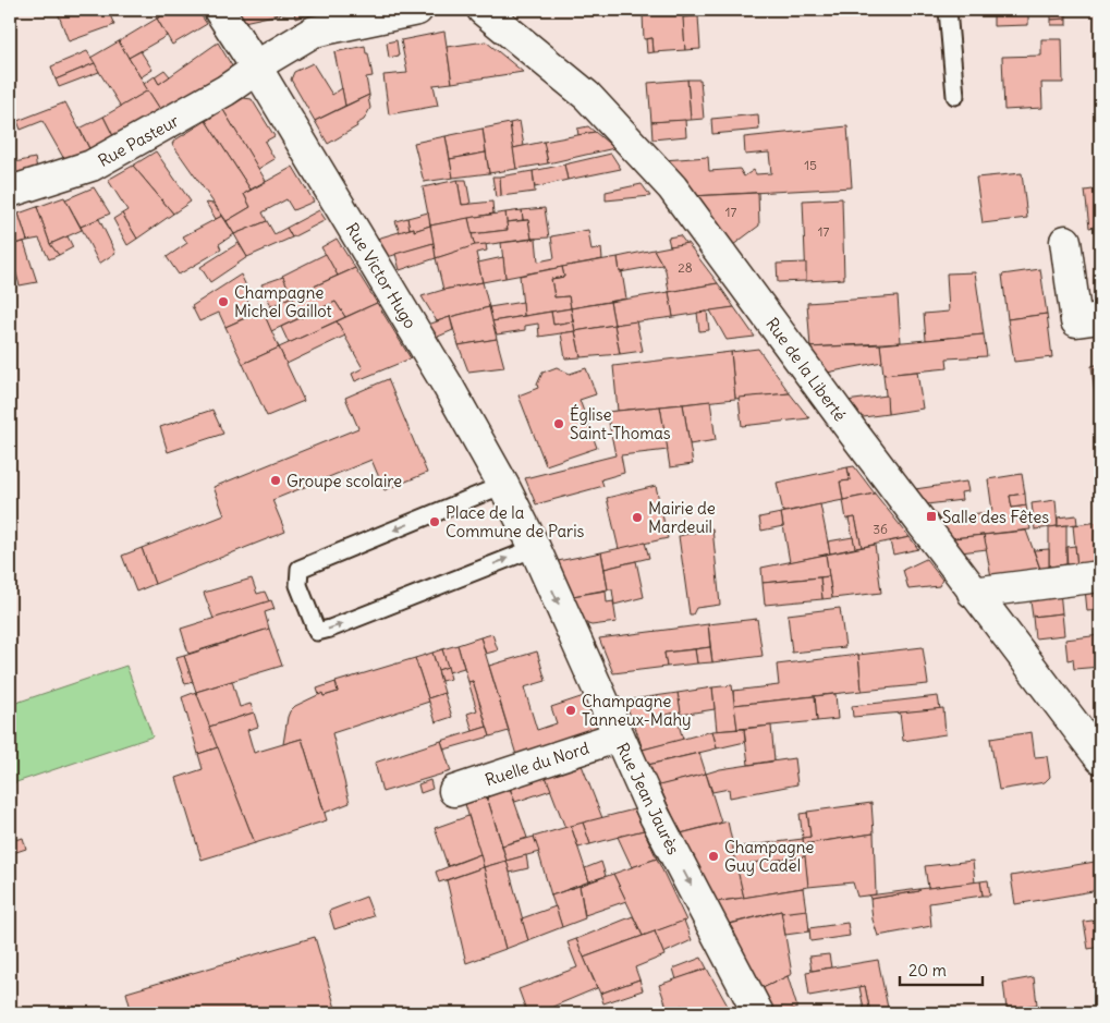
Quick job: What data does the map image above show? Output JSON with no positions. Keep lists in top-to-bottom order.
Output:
{
  "streets": {
    "street": [
      "Rue Pasteur",
      "Rue Victor Hugo",
      "Rue de la Liberté",
      "Ruelle du Nord",
      "Rue Jean Jaurès"
    ]
  },
  "crossings": [
    ["Rue Pasteur", "Rue Victor Hugo"],
    ["Rue Victor Hugo", "Rue Jean Jaurès"],
    ["Ruelle du Nord", "Rue Jean Jaurès"]
  ],
  "one_way": ["Rue Jean Jaurès"],
  "places": {
    "other": [
      "Champagne Michel Gaillot",
      "Église Saint-Thomas",
      "Groupe scolaire",
      "Mairie de Mardeuil",
      "Place de la Commune de Paris",
      "Champagne Tanneux-Mahy",
      "Champagne Guy Cadel"
    ],
    "transit": ["Salle des Fêtes"]
  },
  "house_numbers": [
    "15",
    "17",
    "17",
    "28",
    "36"
  ],
  "scale_bar": "20 m"
}
